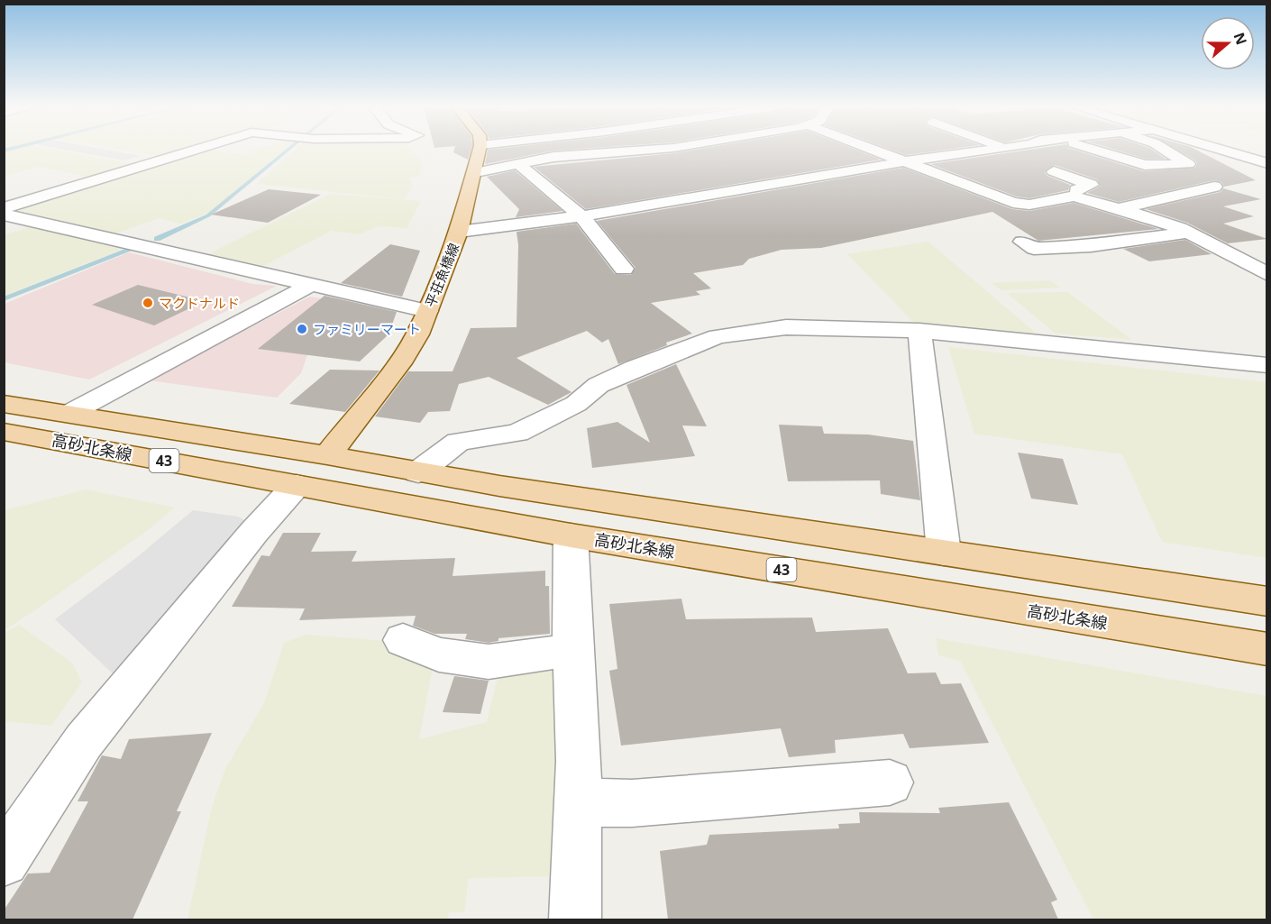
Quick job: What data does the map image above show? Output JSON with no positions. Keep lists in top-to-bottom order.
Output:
{
  "streets": {
    "main road": ["平荘魚橋線", "高砂北条線", "43"]
  },
  "crossings": [
    ["平荘魚橋線", "高砂北条線"]
  ],
  "places": ["マクドナルド", "ファミリーマート"],
  "north": "right"
}
